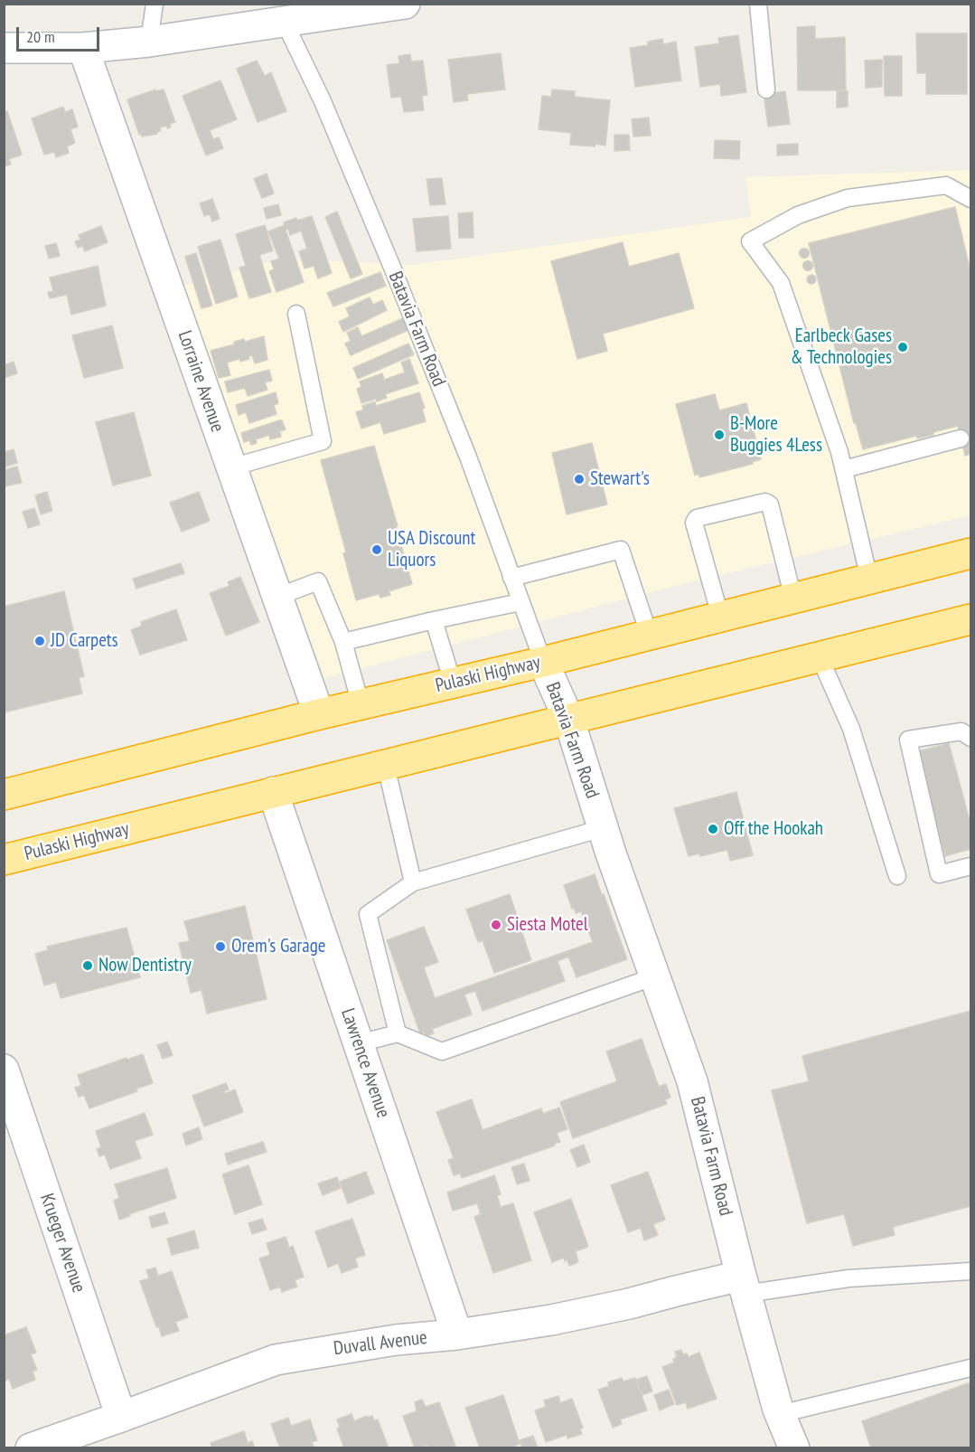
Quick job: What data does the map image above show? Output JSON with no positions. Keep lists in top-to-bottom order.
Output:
{
  "streets": {
    "highway": ["Pulaski Highway"],
    "street": [
      "Batavia Farm Road",
      "Lorraine Avenue",
      "Lawrence Avenue",
      "Krueger Avenue",
      "Duvall Avenue"
    ]
  },
  "crossings": [
    ["Batavia Farm Road", "Pulaski Highway"],
    ["Batavia Farm Road", "Duvall Avenue"],
    ["Lorraine Avenue", "Pulaski Highway"],
    ["Pulaski Highway", "Lawrence Avenue"],
    ["Lawrence Avenue", "Duvall Avenue"],
    ["Krueger Avenue", "Duvall Avenue"]
  ],
  "places": [
    "Earlbeck Gases & Technologies",
    "B-More Buggies 4Less",
    "Stewart's",
    "USA Discount Liquors",
    "JD Carpets",
    "Off the Hookah",
    "Siesta Motel",
    "Orem's Garage",
    "Now Dentistry"
  ],
  "scale_bar": "20 m"
}
